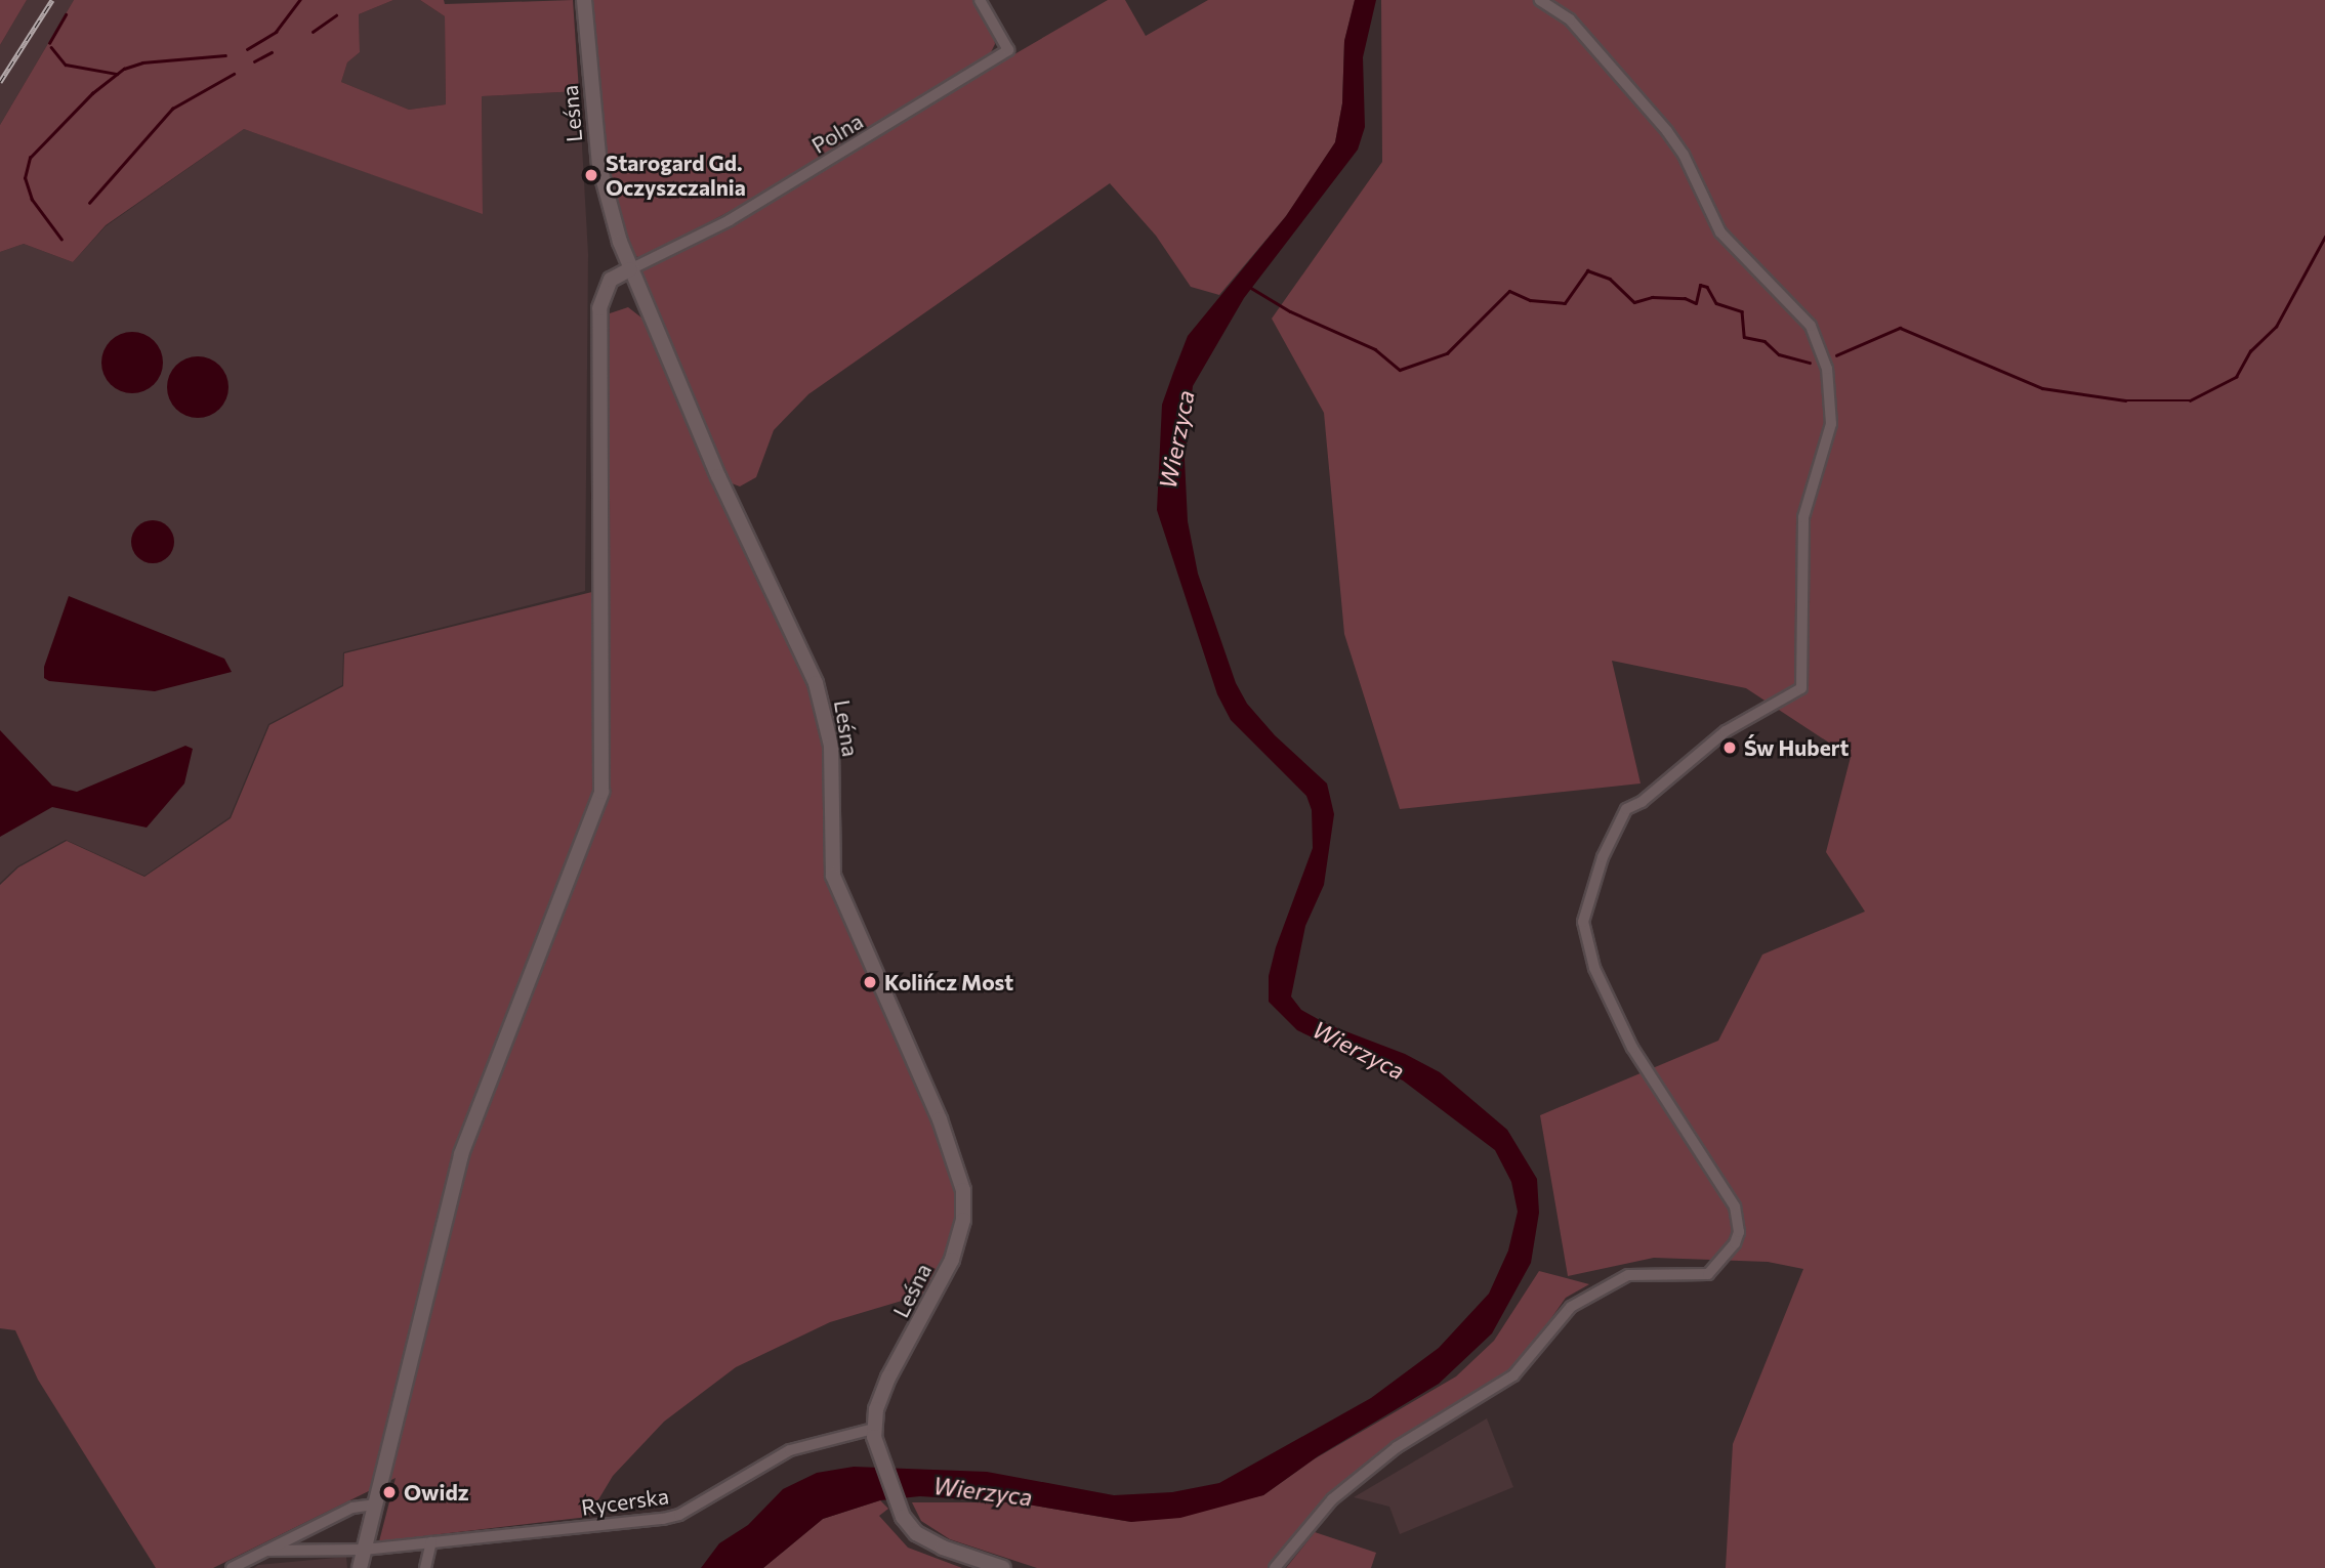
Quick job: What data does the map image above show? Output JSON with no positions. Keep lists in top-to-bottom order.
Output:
{
  "streets": {
    "street": ["Leśna", "Polna", "Rycerska"]
  },
  "crossings": [
    ["Leśna", "Polna"],
    ["Leśna", "Rycerska"]
  ],
  "water": ["Wierzyca"],
  "places": [
    "Starogard Gd. Oczyszczalnia",
    "Św Hubert",
    "Kolińcz Most",
    "Owidz"
  ]
}
